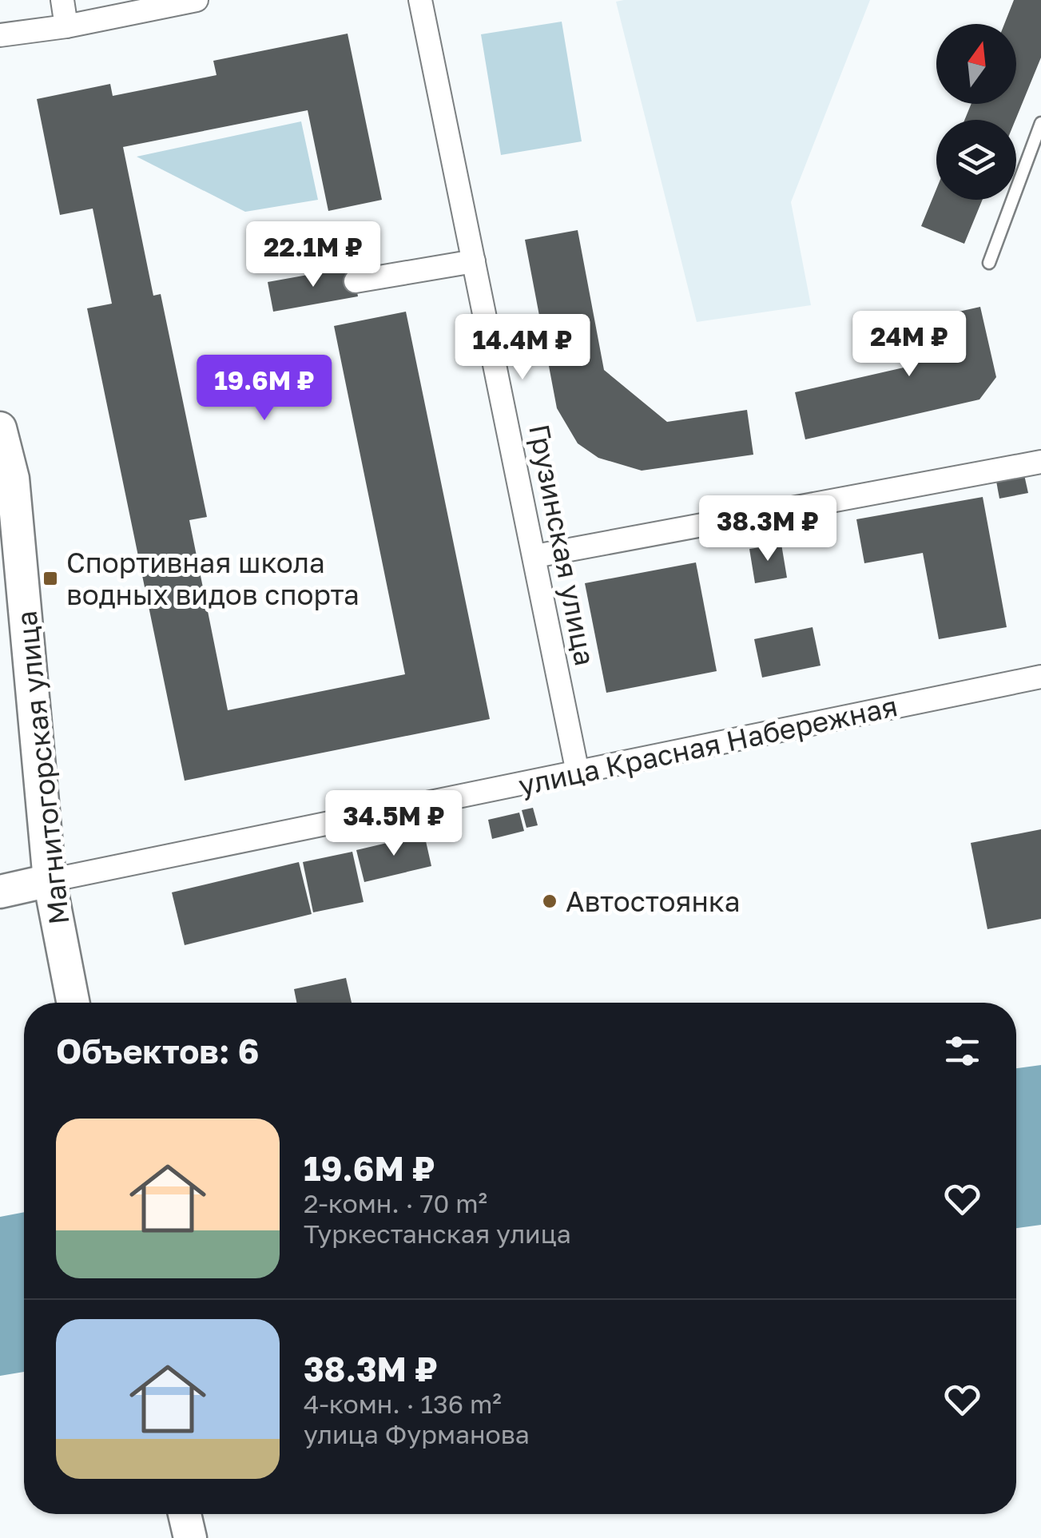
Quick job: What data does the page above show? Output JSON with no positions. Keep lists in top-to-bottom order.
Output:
{
  "streets": {
    "main road": ["улица Красная Набережная", "Магнитогорская улица"],
    "street": ["Грузинская улица"]
  },
  "crossings": [
    ["Грузинская улица", "улица Красная Набережная"],
    ["улица Красная Набережная", "Магнитогорская улица"]
  ],
  "places": {
    "transit": ["Спортивная школа водных видов спорта"],
    "other": ["Автостоянка"]
  },
  "north": "top",
  "page": {
    "price": [
      "22.1M ₽",
      "24M ₽",
      "14.4M ₽",
      "19.6M ₽",
      "38.3M ₽",
      "34.5M ₽"
    ],
    "heading": "Объектов: 6",
    "list": [
      {
        "name": "19.6M ₽",
        "note": "2-комн. · 70 m² · Туркестанская улица"
      },
      {
        "name": "38.3M ₽",
        "note": "4-комн. · 136 m² · улица Фурманова"
      }
    ]
  }
}
